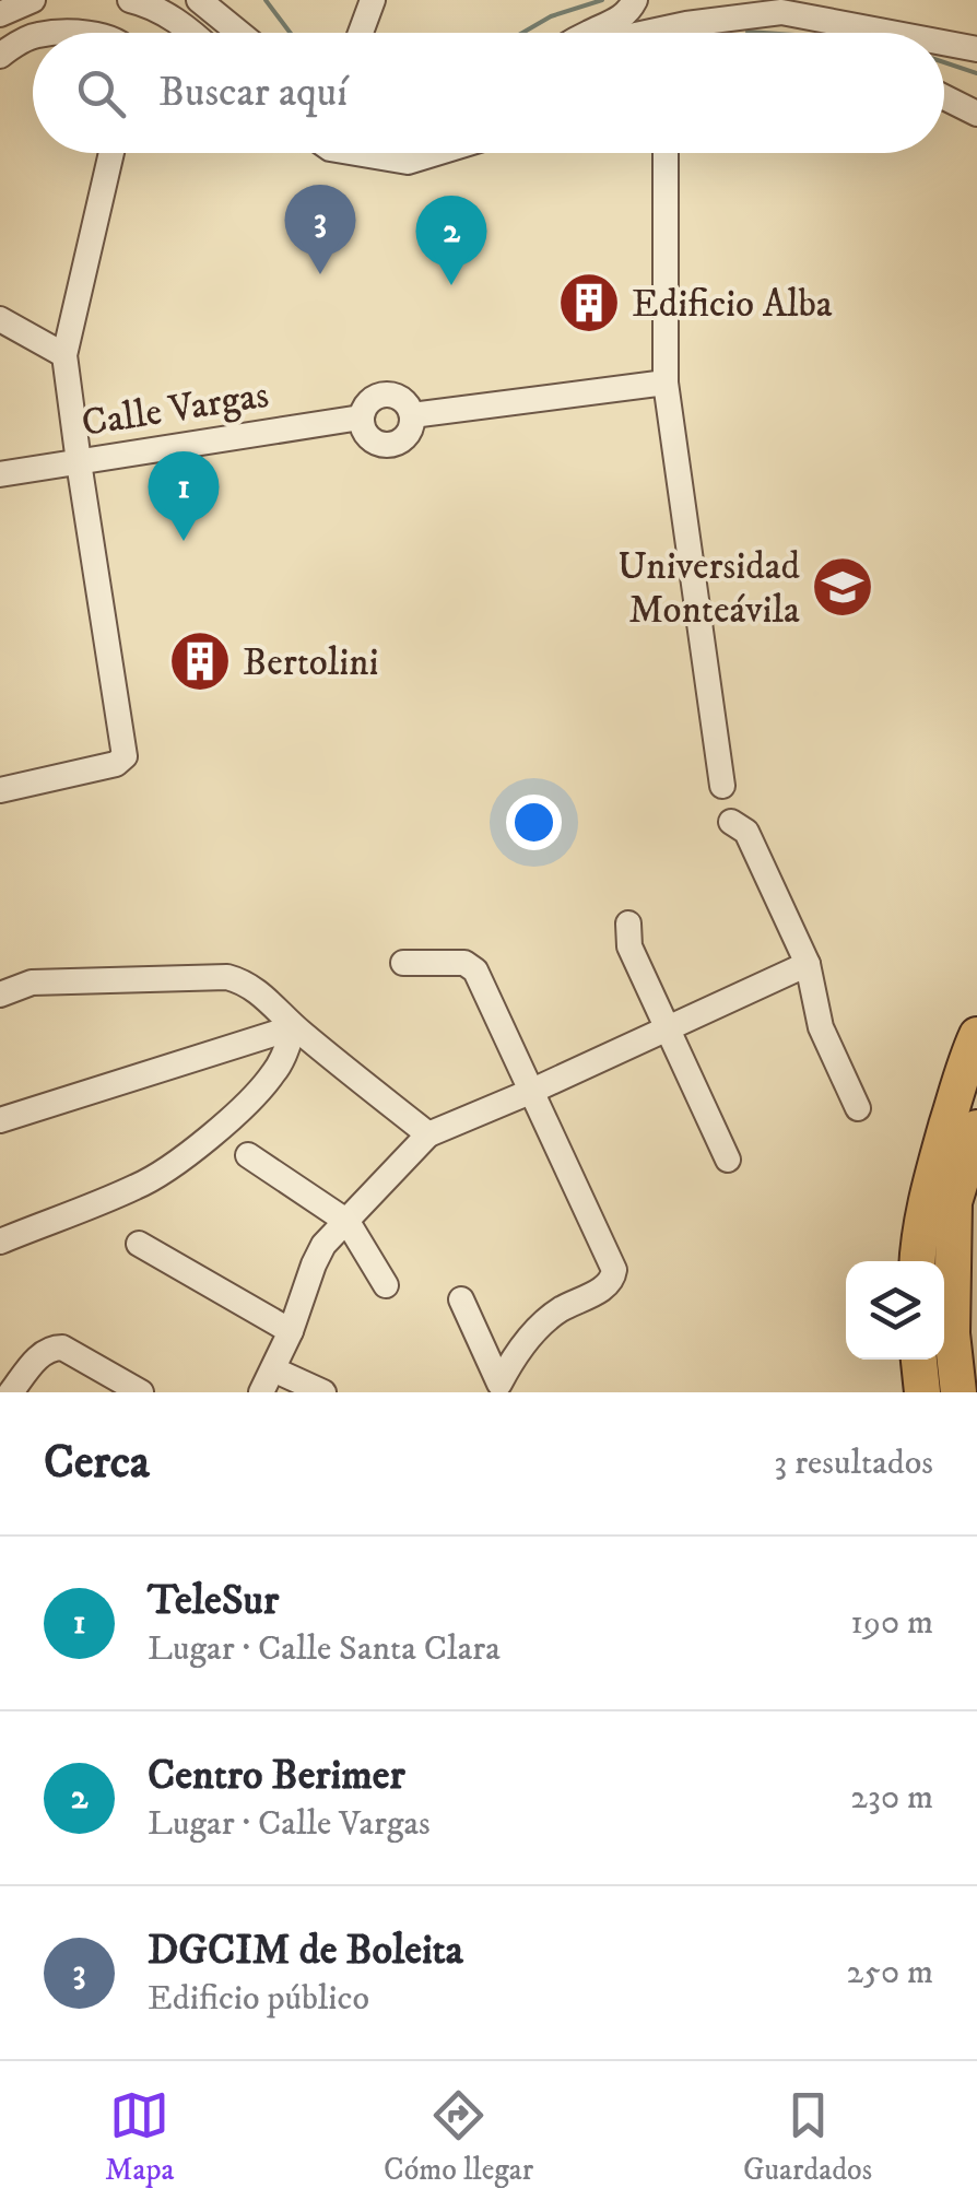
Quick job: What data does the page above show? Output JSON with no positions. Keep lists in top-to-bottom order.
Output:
{
  "streets": {
    "street": ["Calle Vargas"]
  },
  "places": {
    "building": ["Edificio Alba", "Bertolini"],
    "school or university": ["Universidad Monteávila"]
  },
  "page": {
    "search": "Buscar aquí",
    "pins": ["3", "2", "1"],
    "heading": ["Cerca", "3 resultados"],
    "list": [
      {
        "mark": "1",
        "name": "TeleSur",
        "note": "Lugar · Calle Santa Clara",
        "value": "190 m"
      },
      {
        "mark": "2",
        "name": "Centro Berimer",
        "note": "Lugar · Calle Vargas",
        "value": "230 m"
      },
      {
        "mark": "3",
        "name": "DGCIM de Boleita",
        "note": "Edificio público",
        "value": "250 m"
      }
    ],
    "nav": ["Mapa", "Cómo llegar", "Guardados"]
  }
}
